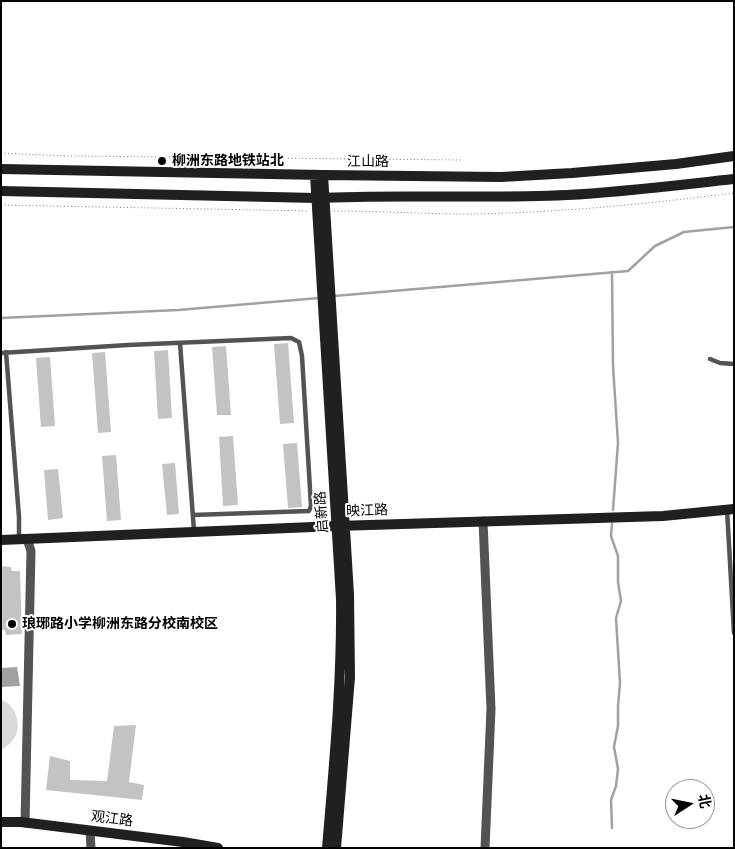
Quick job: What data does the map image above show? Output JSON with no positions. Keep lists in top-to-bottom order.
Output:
{
  "streets": {
    "street": [
      "江山路",
      "映江路",
      "启新路",
      "观江路"
    ]
  },
  "crossings": [
    ["江山路", "启新路"],
    ["映江路", "启新路"]
  ],
  "places": ["柳洲东路地铁站北", "琅琊路小学柳洲东路分校南校区"],
  "north": "right"
}
